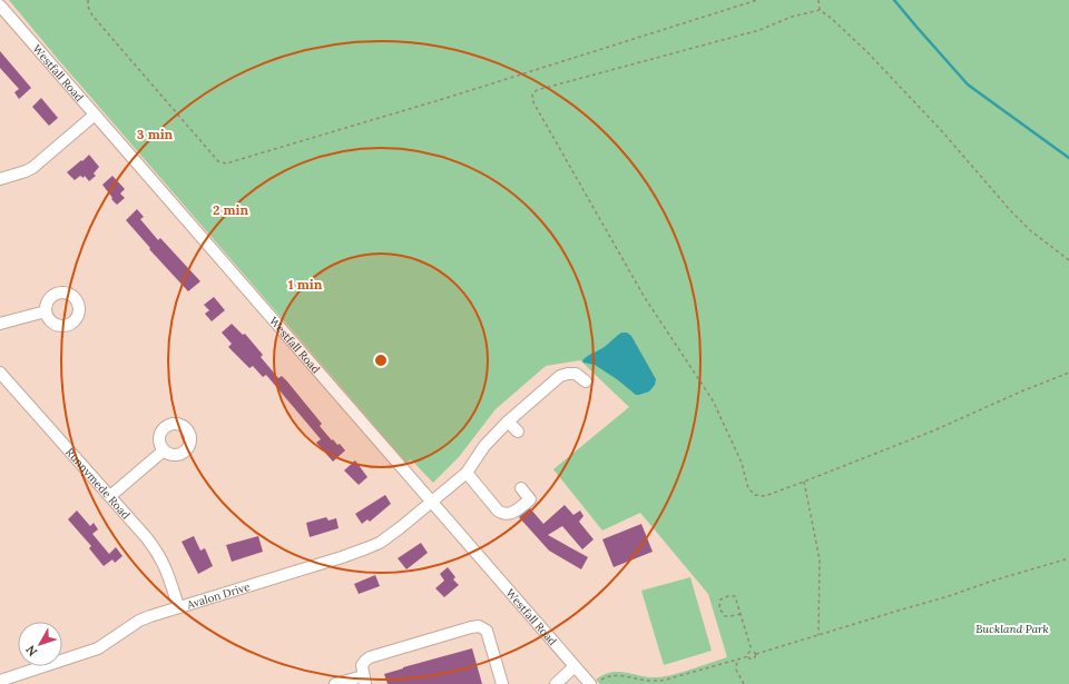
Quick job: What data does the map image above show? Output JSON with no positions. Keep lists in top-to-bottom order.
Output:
{
  "streets": {
    "street": ["Westfall Road", "Runnymede Road", "Avalon Drive"]
  },
  "crossings": [
    ["Westfall Road", "Avalon Drive"],
    ["Runnymede Road", "Avalon Drive"]
  ],
  "parks": ["Buckland Park"],
  "north": "bottom left",
  "rings": ["3 min", "2 min", "1 min"]
}
